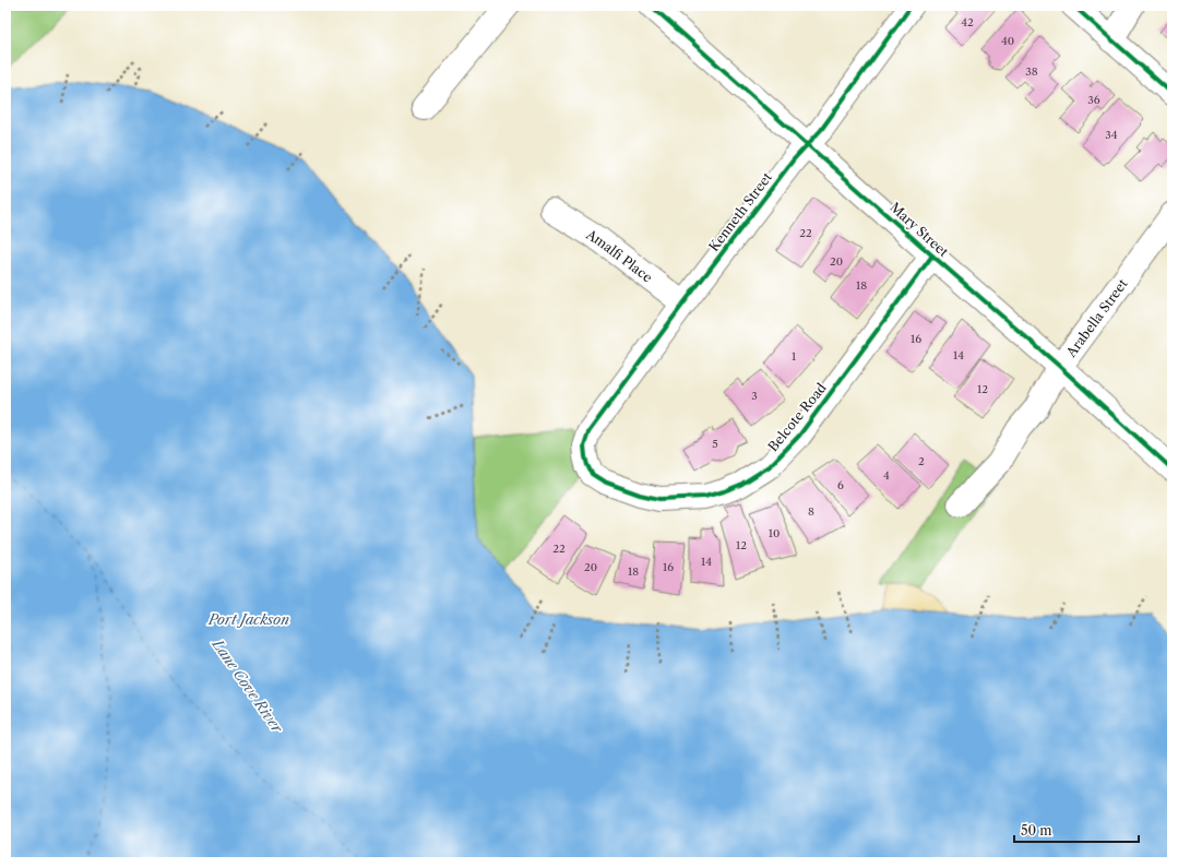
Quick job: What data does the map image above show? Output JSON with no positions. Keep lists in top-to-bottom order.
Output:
{
  "streets": {
    "street": [
      "Kenneth Street",
      "Mary Street",
      "Amalfi Place",
      "Arabella Street",
      "Belcote Road"
    ]
  },
  "crossings": [
    ["Kenneth Street", "Mary Street"],
    ["Kenneth Street", "Amalfi Place"],
    ["Kenneth Street", "Belcote Road"],
    ["Mary Street", "Arabella Street"],
    ["Mary Street", "Belcote Road"]
  ],
  "water": ["Port Jackson", "Lane Cove River"],
  "house_numbers": [
    "42",
    "40",
    "38",
    "36",
    "34",
    "22",
    "20",
    "18",
    "16",
    "14",
    "1",
    "12",
    "3",
    "5",
    "2",
    "4",
    "6",
    "8",
    "10",
    "12",
    "22",
    "14",
    "20",
    "16",
    "18"
  ],
  "scale_bar": "50 m"
}
